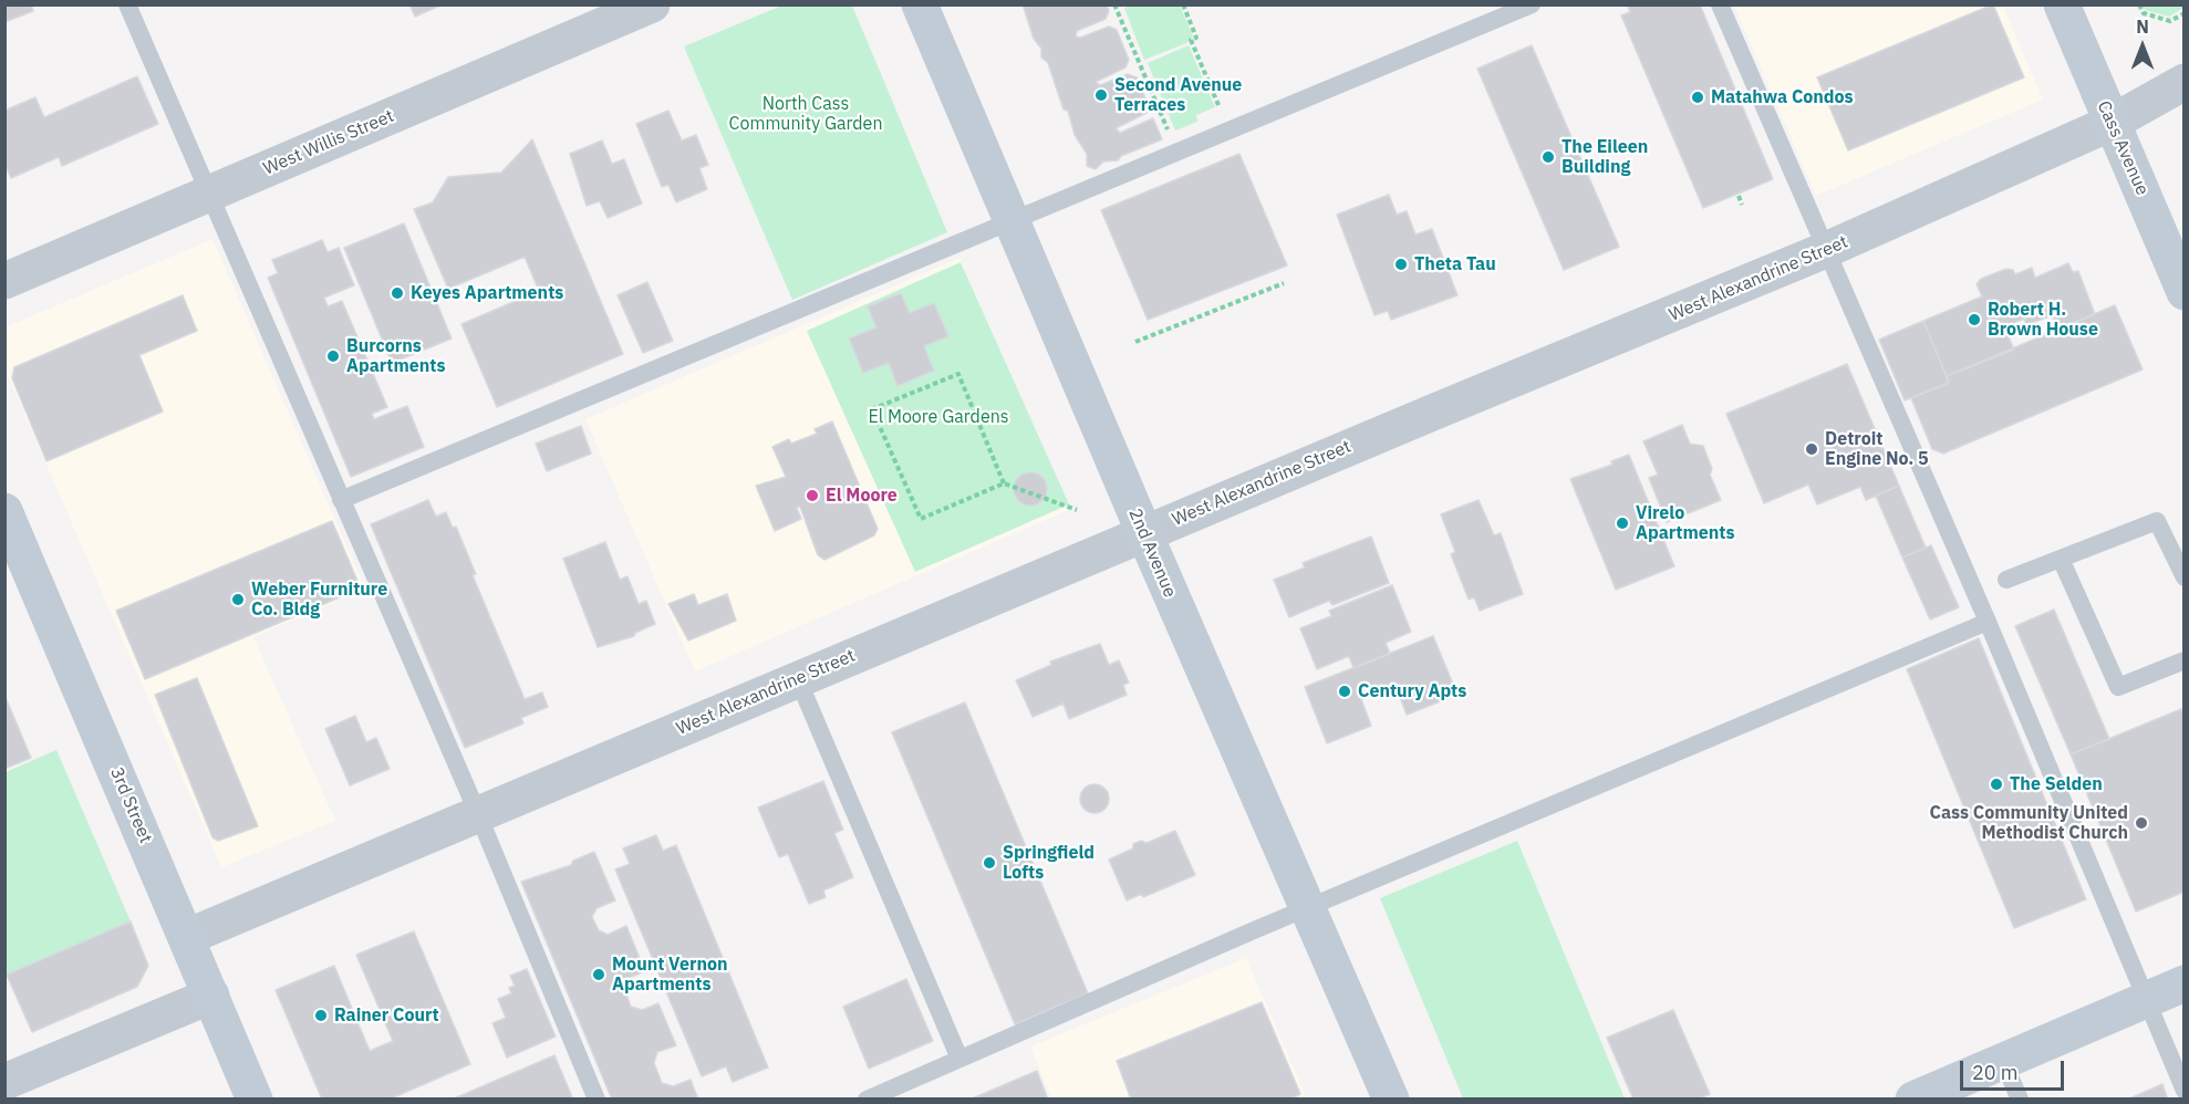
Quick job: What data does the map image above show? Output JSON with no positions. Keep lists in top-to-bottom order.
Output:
{
  "streets": {
    "street": [
      "West Willis Street",
      "Cass Avenue",
      "West Alexandrine Street",
      "2nd Avenue",
      "3rd Street"
    ]
  },
  "crossings": [
    ["Cass Avenue", "West Alexandrine Street"],
    ["West Alexandrine Street", "2nd Avenue"],
    ["West Alexandrine Street", "3rd Street"]
  ],
  "parks": ["North Cass Community Garden", "El Moore Gardens"],
  "places": [
    "Second Avenue Terraces",
    "Matahwa Condos",
    "The Eileen Building",
    "Theta Tau",
    "Keyes Apartments",
    "Robert H. Brown House",
    "Burcorns Apartments",
    "Detroit Engine No. 5",
    "El Moore",
    "Virelo Apartments",
    "Weber Furniture Co. Bldg",
    "Century Apts",
    "The Selden",
    "Cass Community United Methodist Church",
    "Springfield Lofts",
    "Mount Vernon Apartments",
    "Rainer Court"
  ],
  "scale_bar": "20 m",
  "north": "top"
}
